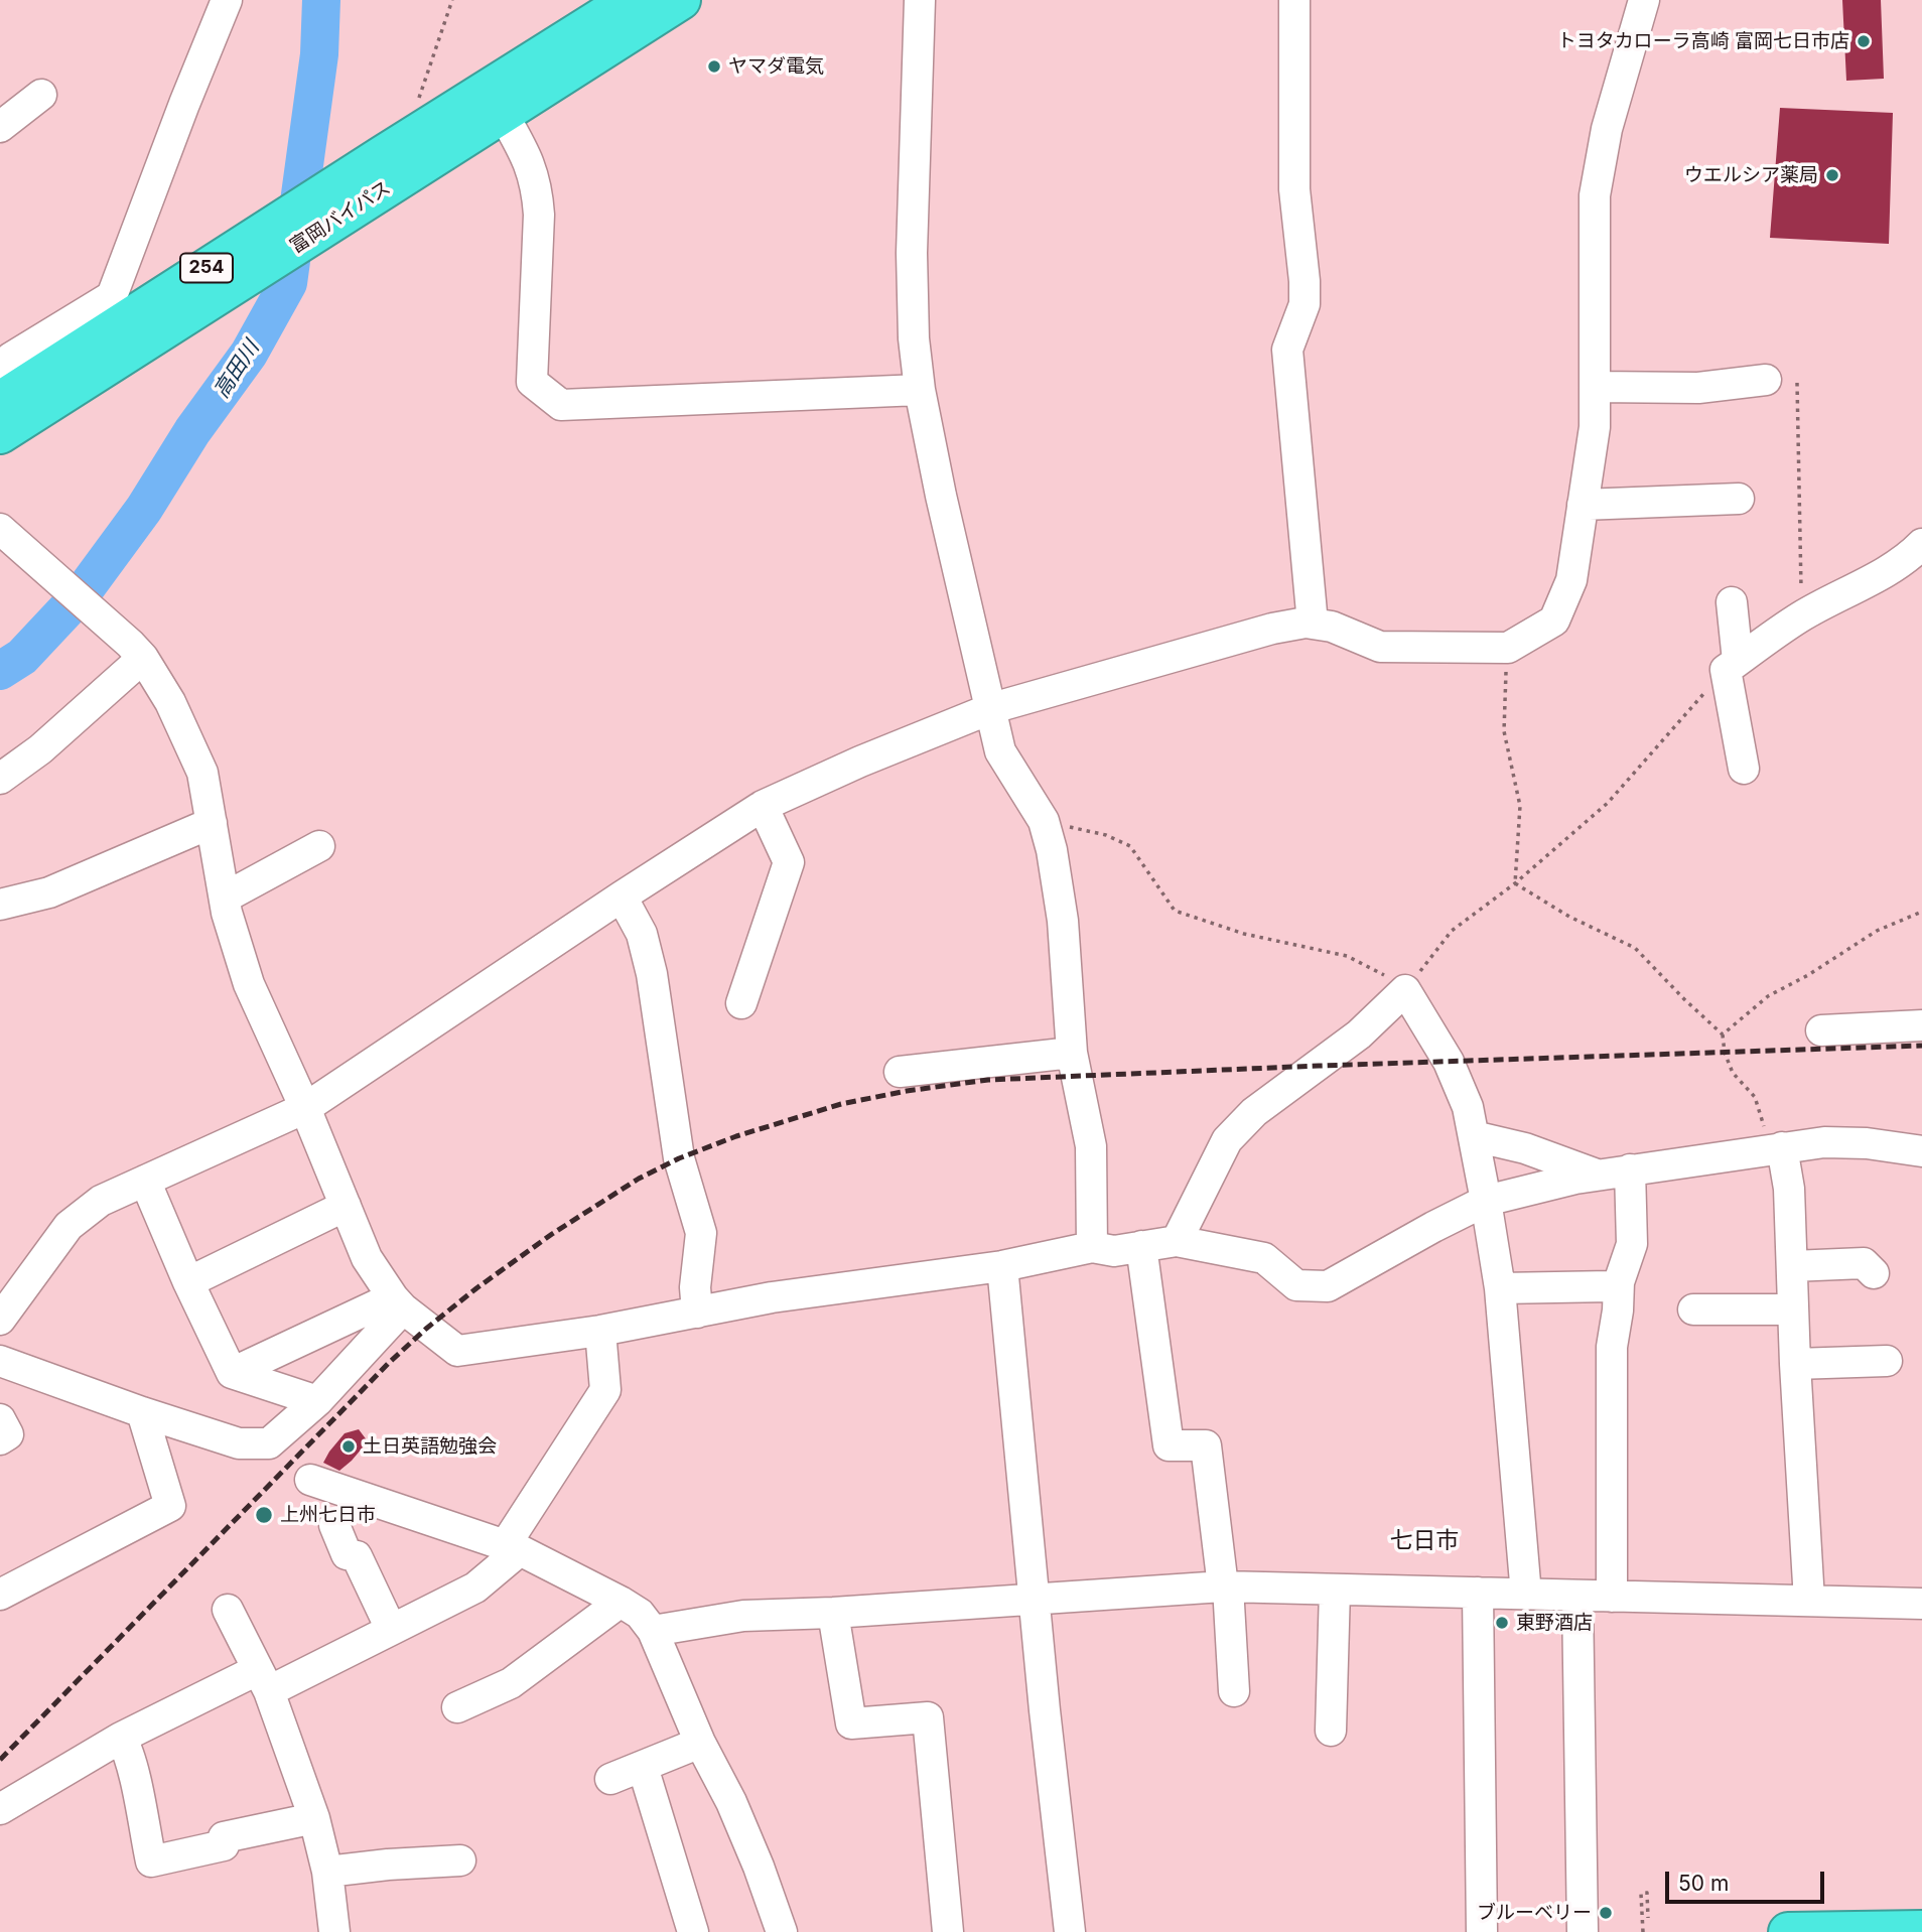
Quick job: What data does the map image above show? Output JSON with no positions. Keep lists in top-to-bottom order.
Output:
{
  "streets": {
    "highway": ["富岡バイパス", "254"]
  },
  "districts": ["七日市"],
  "water": ["高田川"],
  "places": [
    "トヨタカローラ高崎 富岡七日市店",
    "ヤマダ電気",
    "ウエルシア薬局",
    "土日英語勉強会",
    "上州七日市",
    "東野酒店",
    "ブルーベリー"
  ],
  "scale_bar": "50 m"
}
